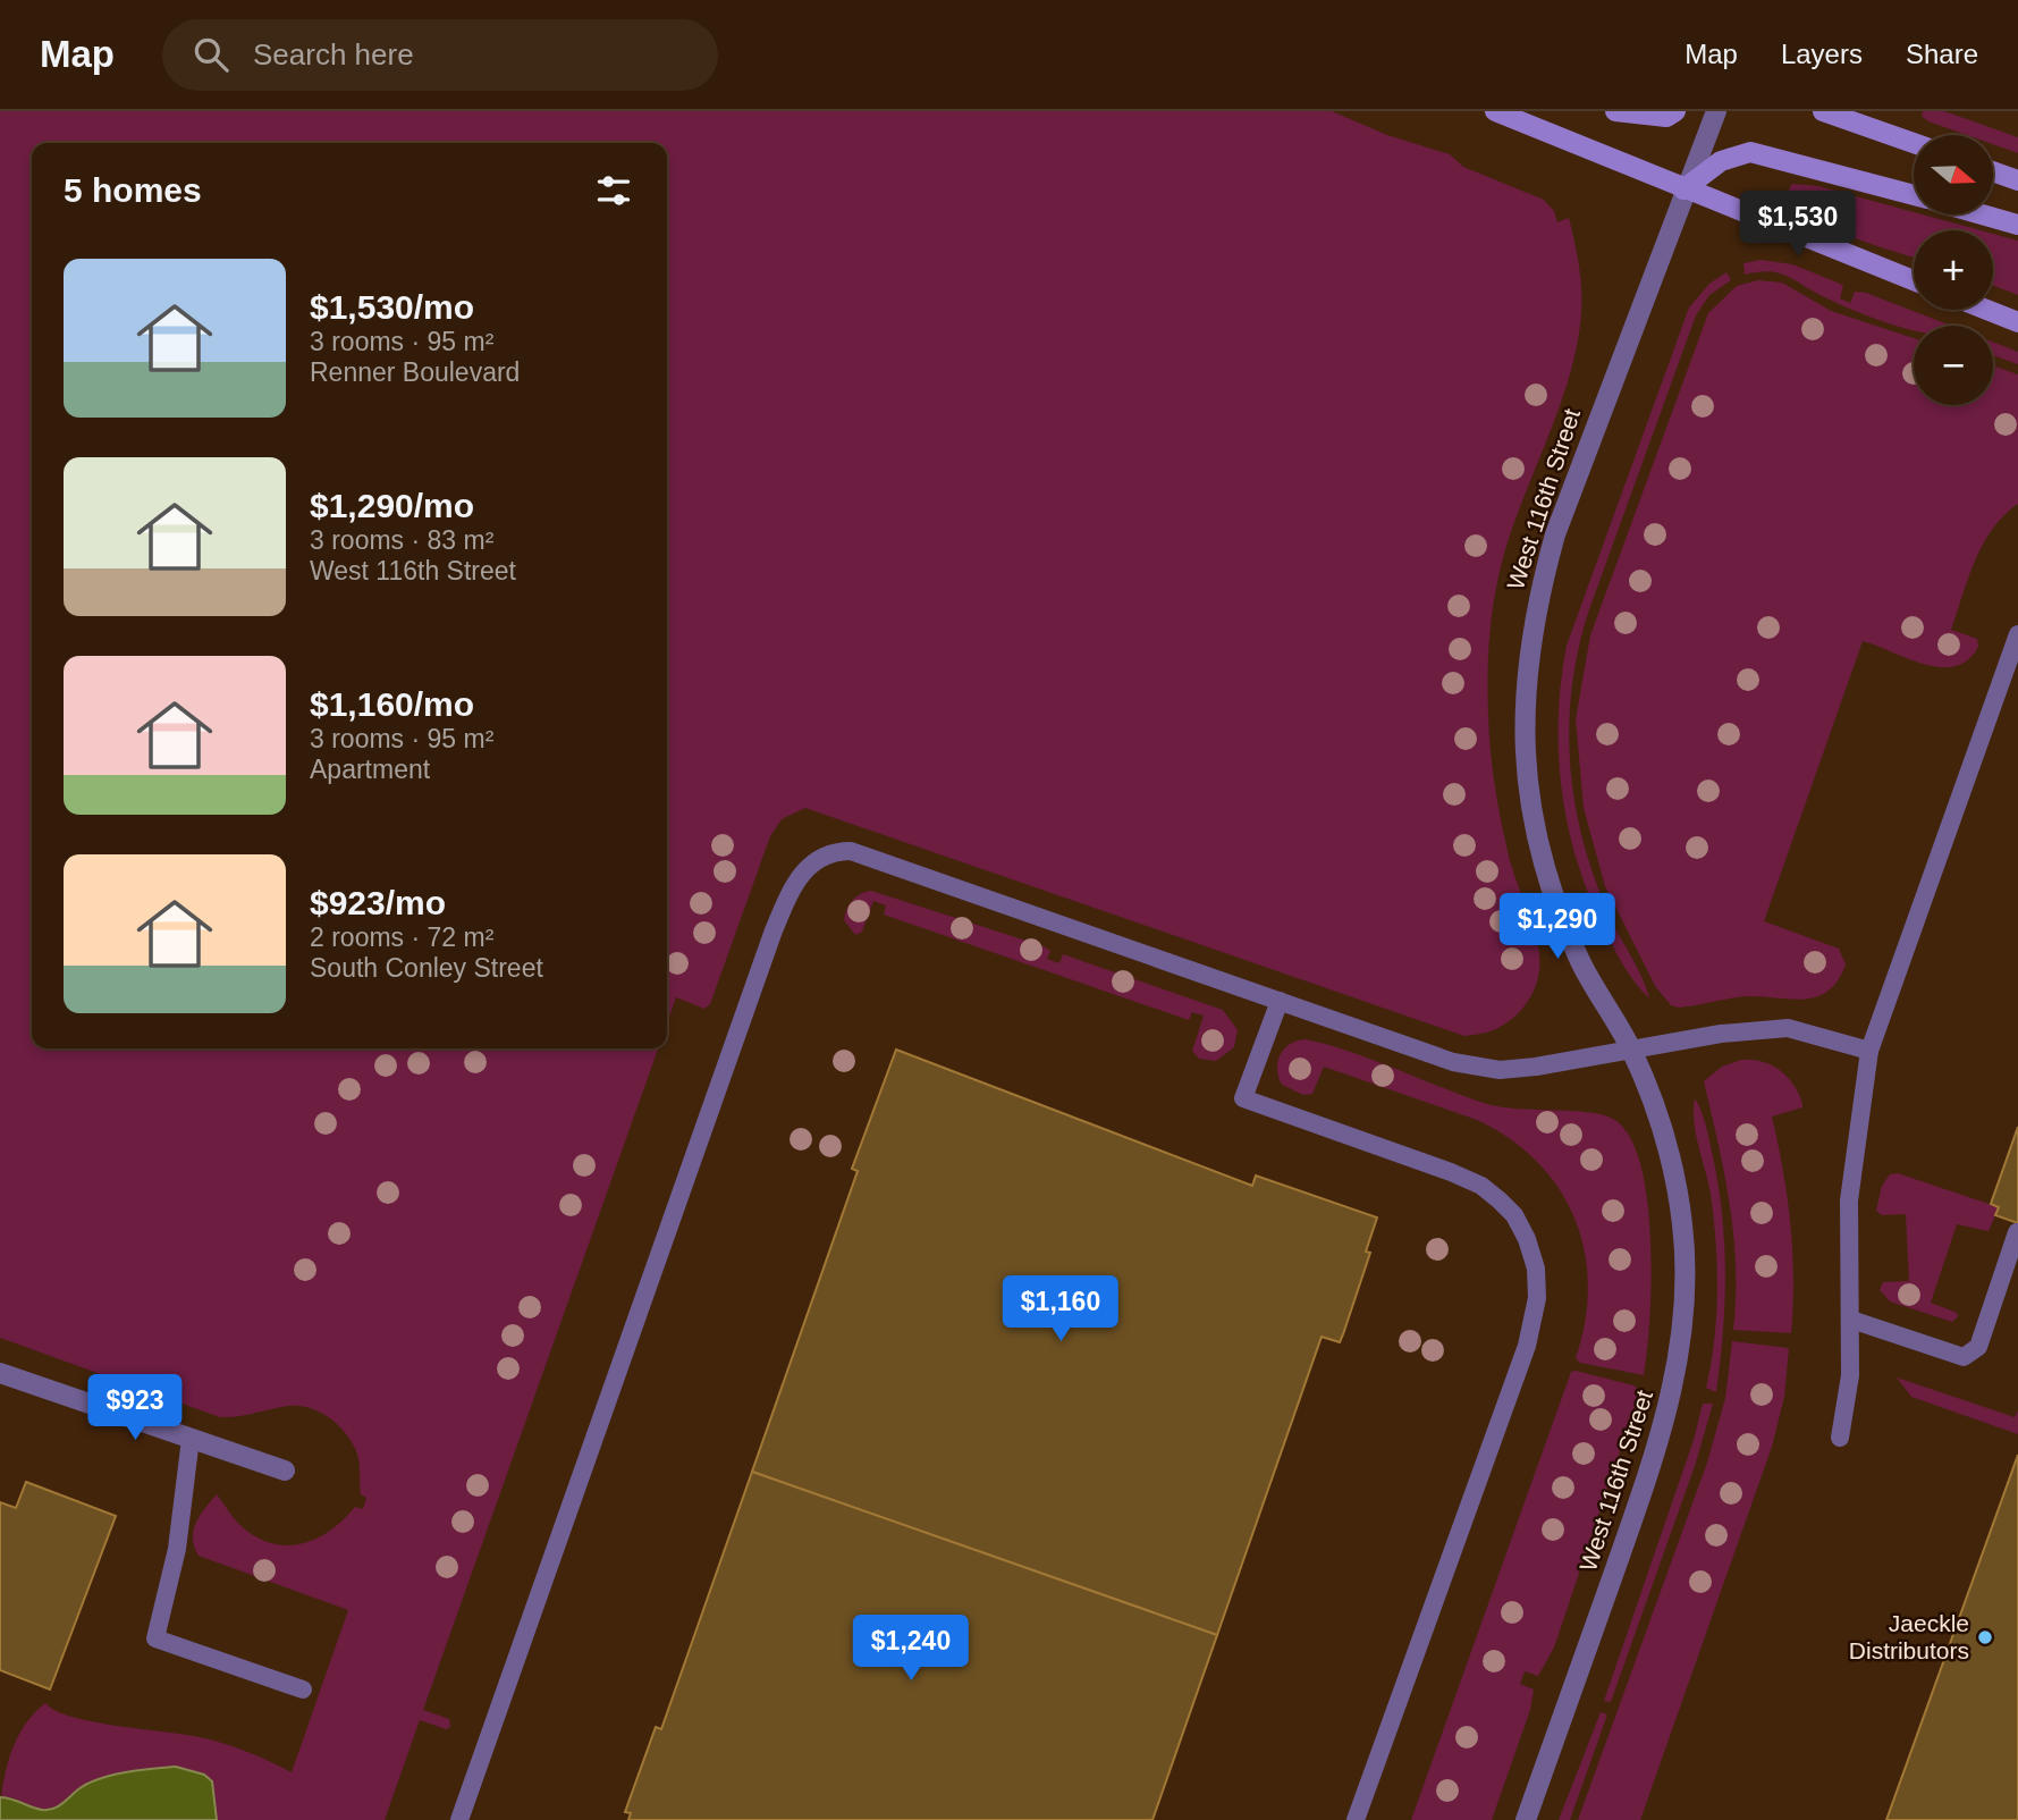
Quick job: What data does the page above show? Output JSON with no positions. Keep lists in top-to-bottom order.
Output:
{
  "streets": {
    "street": ["West 116th Street"]
  },
  "places": ["Jaeckle Distributors"],
  "north": "right",
  "page": {
    "header": "Map",
    "search": "Search here",
    "nav": ["Map", "Layers", "Share"],
    "map_buttons": ["+", "−"],
    "heading": "5 homes",
    "price": [
      "$1,530",
      "$1,290",
      "$1,160",
      "$923",
      "$1,240"
    ],
    "list": [
      {
        "name": "$1,530/mo",
        "note": "3 rooms · 95 m² · Renner Boulevard"
      },
      {
        "name": "$1,290/mo",
        "note": "3 rooms · 83 m² · West 116th Street"
      },
      {
        "name": "$1,160/mo",
        "note": "3 rooms · 95 m² · Apartment"
      },
      {
        "name": "$923/mo",
        "note": "2 rooms · 72 m² · South Conley Street"
      }
    ]
  }
}
